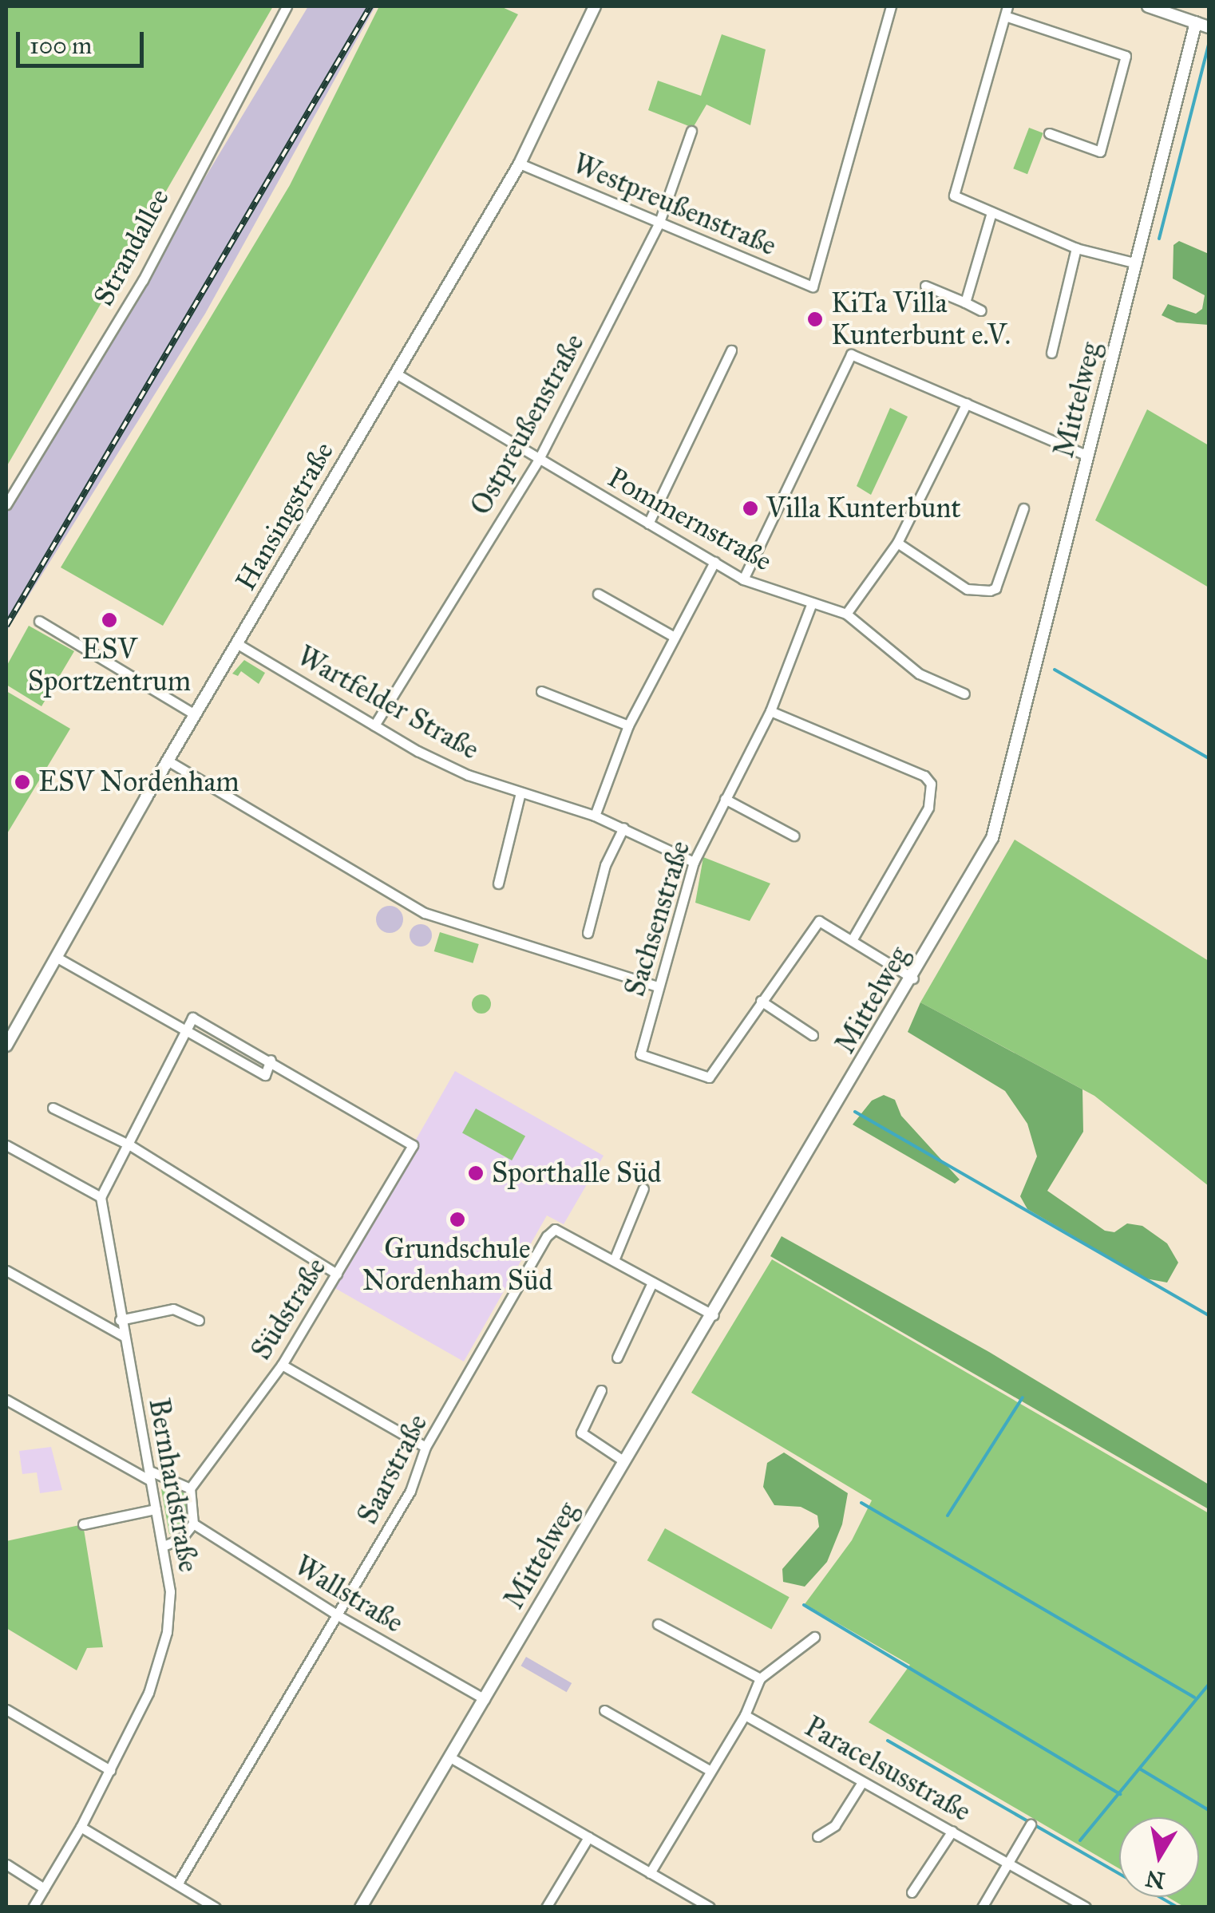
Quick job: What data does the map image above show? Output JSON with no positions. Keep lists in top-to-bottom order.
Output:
{
  "streets": {
    "street": [
      "Westpreußenstraße",
      "Strandallee",
      "Mittelweg",
      "Ostpreußenstraße",
      "Hansingstraße",
      "Pommernstraße",
      "Wartfelder Straße",
      "Sachsenstraße",
      "Südstraße",
      "Saarstraße",
      "Bernhardstraße",
      "Wallstraße",
      "Paracelsusstraße"
    ]
  },
  "crossings": [
    ["Westpreußenstraße", "Ostpreußenstraße"],
    ["Westpreußenstraße", "Hansingstraße"],
    ["Mittelweg", "Sachsenstraße"],
    ["Mittelweg", "Saarstraße"],
    ["Mittelweg", "Wallstraße"],
    ["Ostpreußenstraße", "Pommernstraße"],
    ["Ostpreußenstraße", "Wartfelder Straße"],
    ["Hansingstraße", "Pommernstraße"],
    ["Hansingstraße", "Wartfelder Straße"],
    ["Pommernstraße", "Sachsenstraße"],
    ["Wartfelder Straße", "Sachsenstraße"],
    ["Saarstraße", "Wallstraße"]
  ],
  "places": [
    "KiTa Villa Kunterbunt e.V.",
    "Villa Kunterbunt",
    "ESV Sportzentrum",
    "ESV Nordenham",
    "Sporthalle Süd",
    "Grundschule Nordenham Süd"
  ],
  "scale_bar": "100 m",
  "north": "bottom"
}
